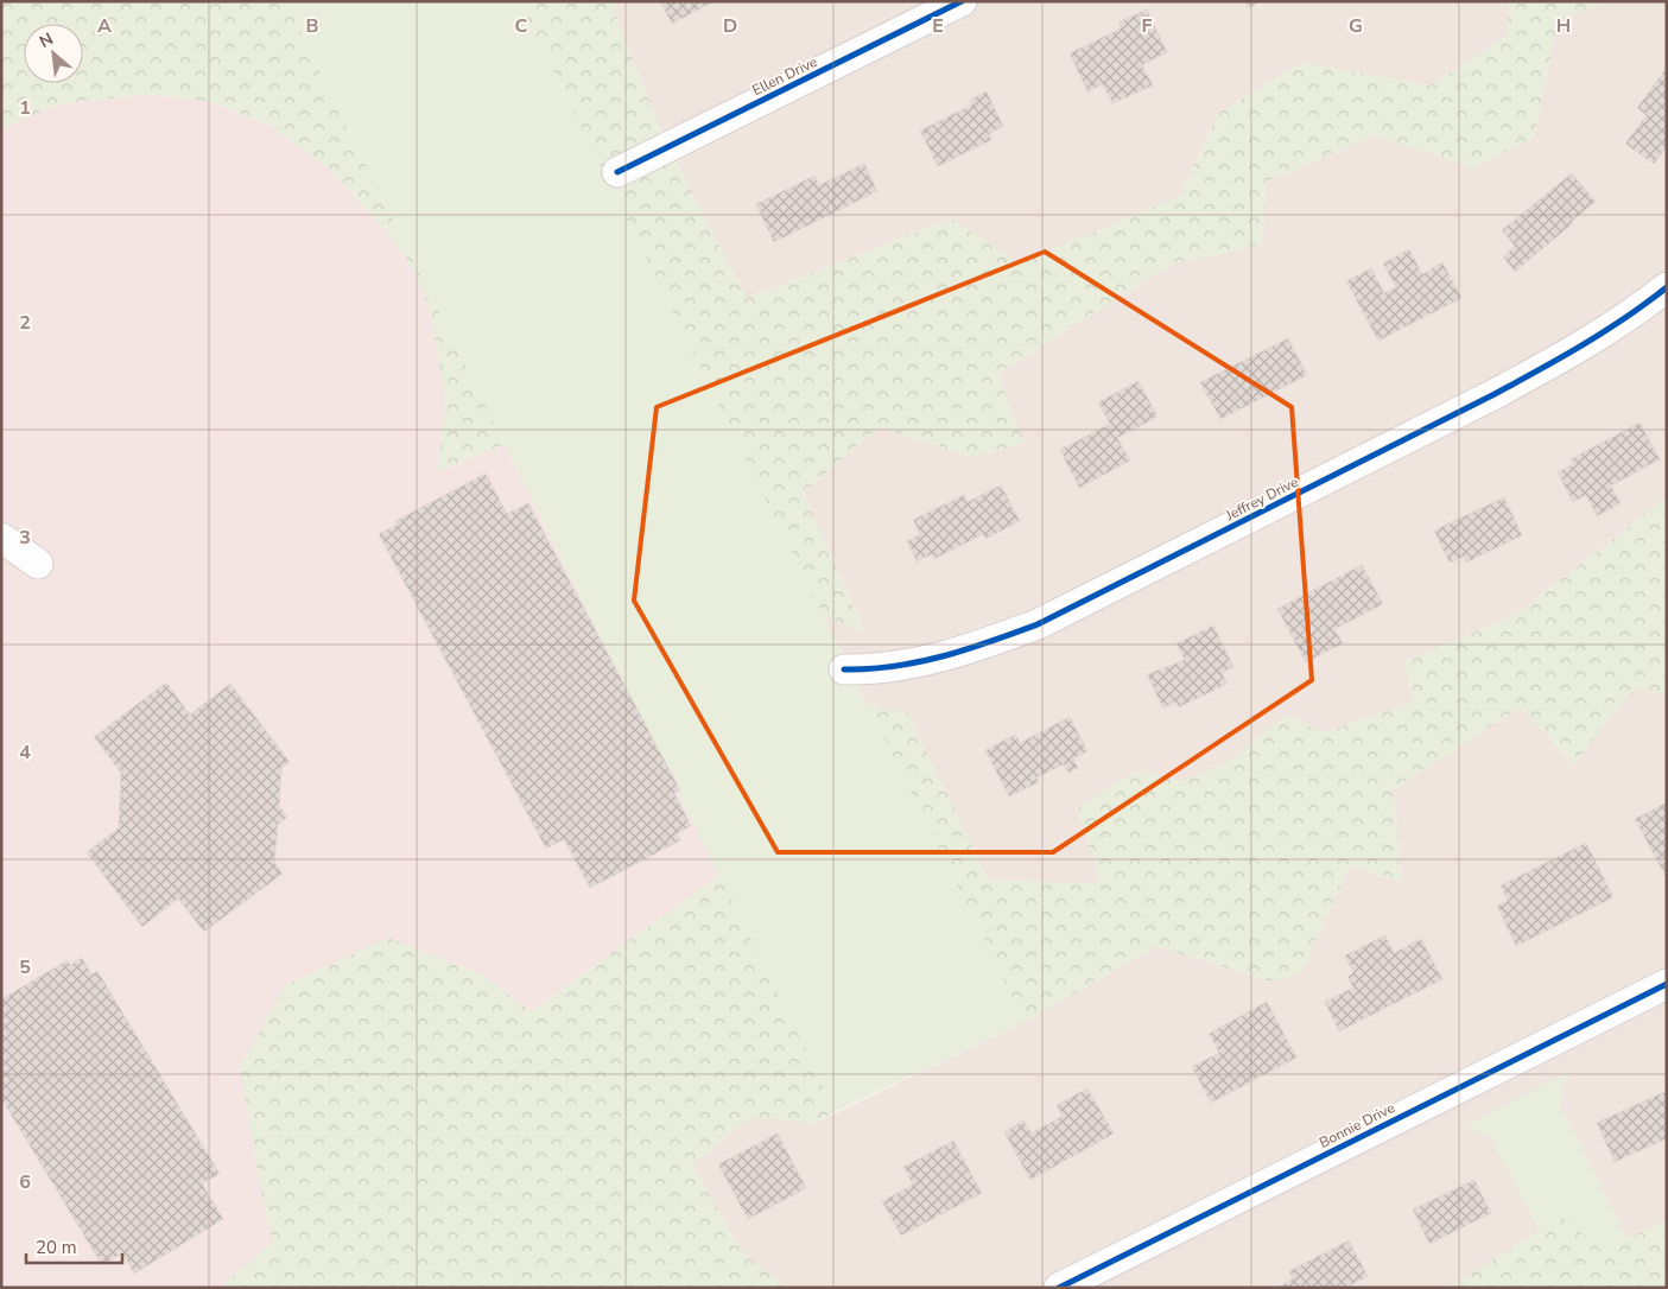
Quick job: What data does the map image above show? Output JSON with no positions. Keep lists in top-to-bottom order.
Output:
{
  "streets": {
    "street": ["Ellen Drive", "Jeffrey Drive", "Bonnie Drive"]
  },
  "scale_bar": "20 m",
  "north": "top left",
  "grid": {
    "columns": [
      "A",
      "B",
      "C",
      "D",
      "E",
      "F",
      "G",
      "H"
    ],
    "rows": [
      "1",
      "2",
      "3",
      "4",
      "5",
      "6"
    ]
  }
}
